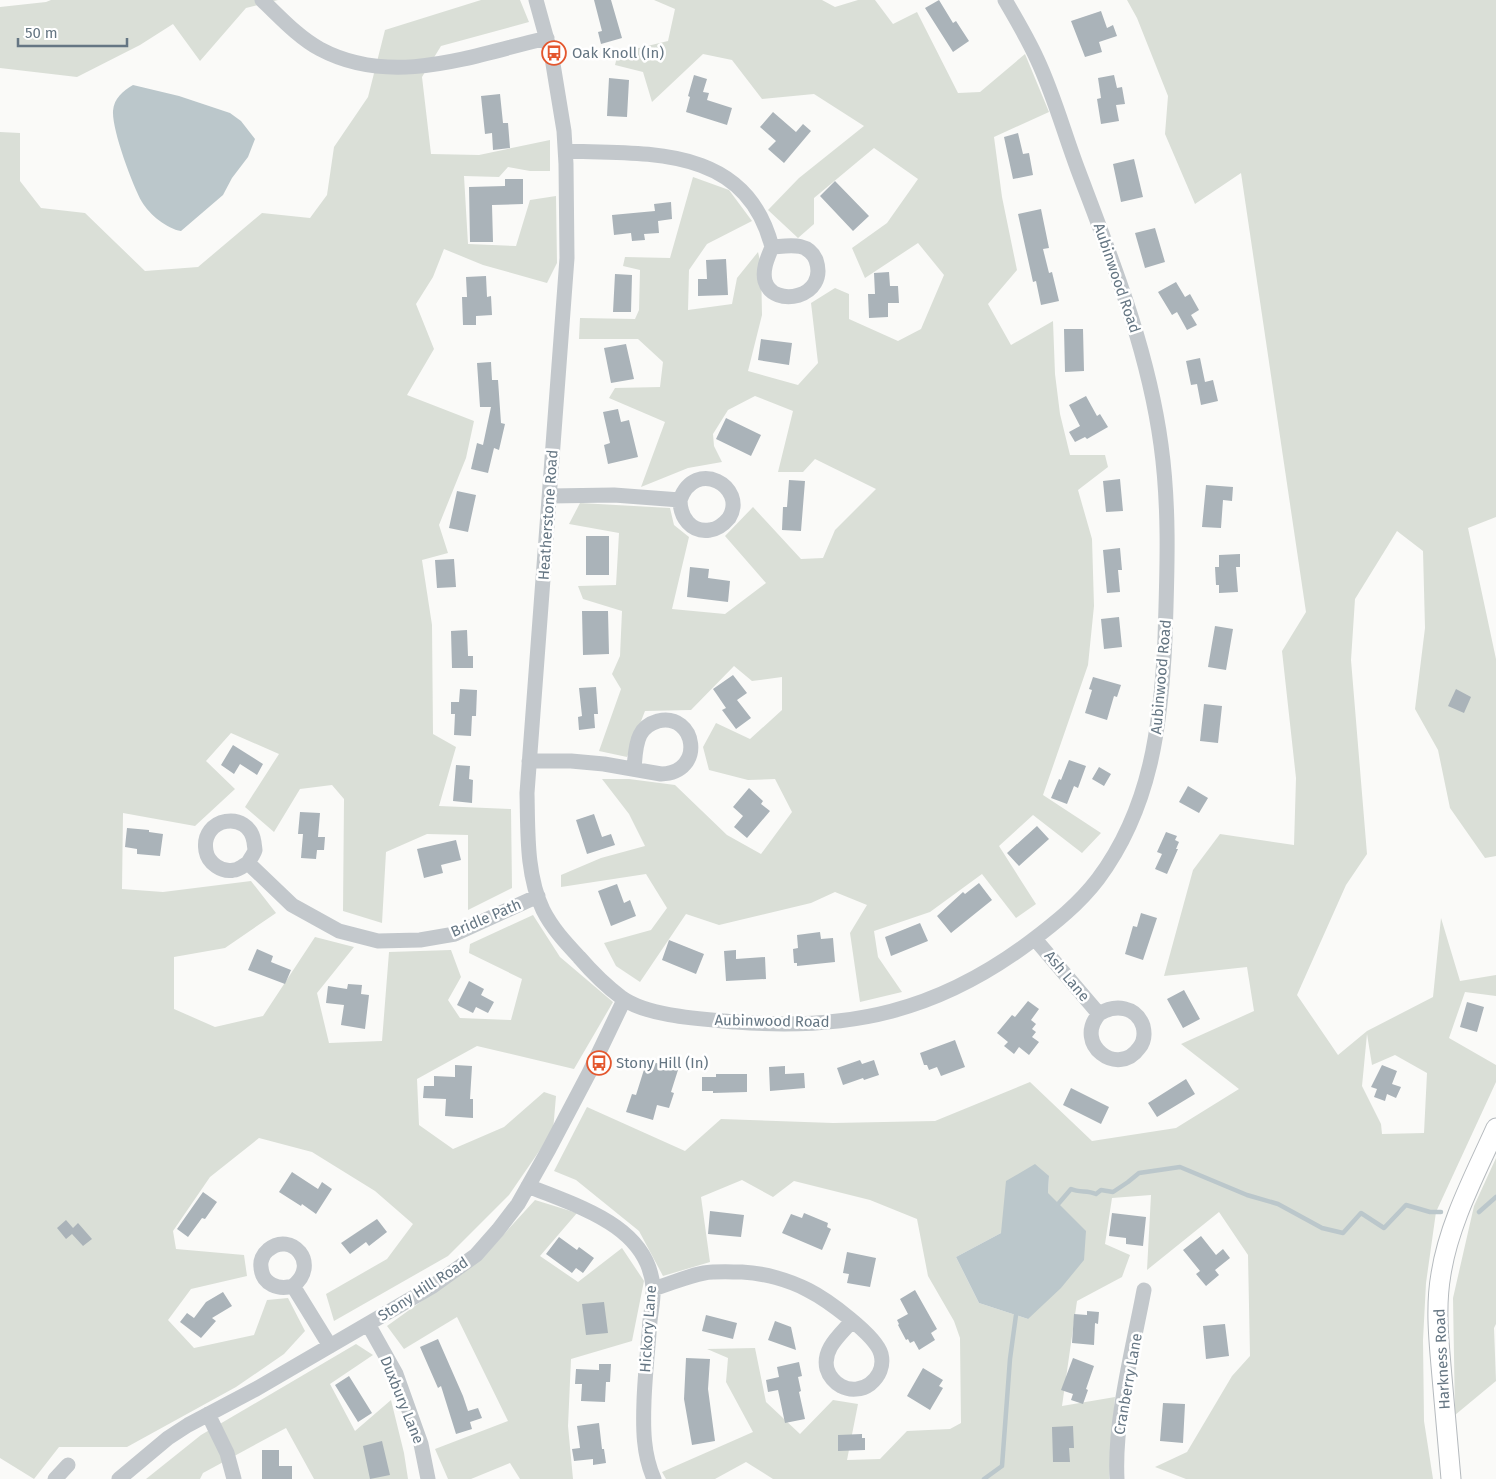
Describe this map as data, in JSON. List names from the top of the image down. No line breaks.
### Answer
{"streets":{"main road":["Harkness Road"],"street":["Aubinwood Road","Heatherstone Road","Bridle Path","Ash Lane","Stony Hill Road","Hickory Lane","Cranberry Lane","Duxbury Lane"]},"crossings":[["Aubinwood Road","Heatherstone Road"],["Aubinwood Road","Ash Lane"],["Aubinwood Road","Stony Hill Road"],["Heatherstone Road","Bridle Path"],["Heatherstone Road","Stony Hill Road"],["Stony Hill Road","Hickory Lane"],["Stony Hill Road","Duxbury Lane"]],"places":{"bus stop":["Oak Knoll (In)","Stony Hill (In)"]},"scale_bar":"50 m"}
